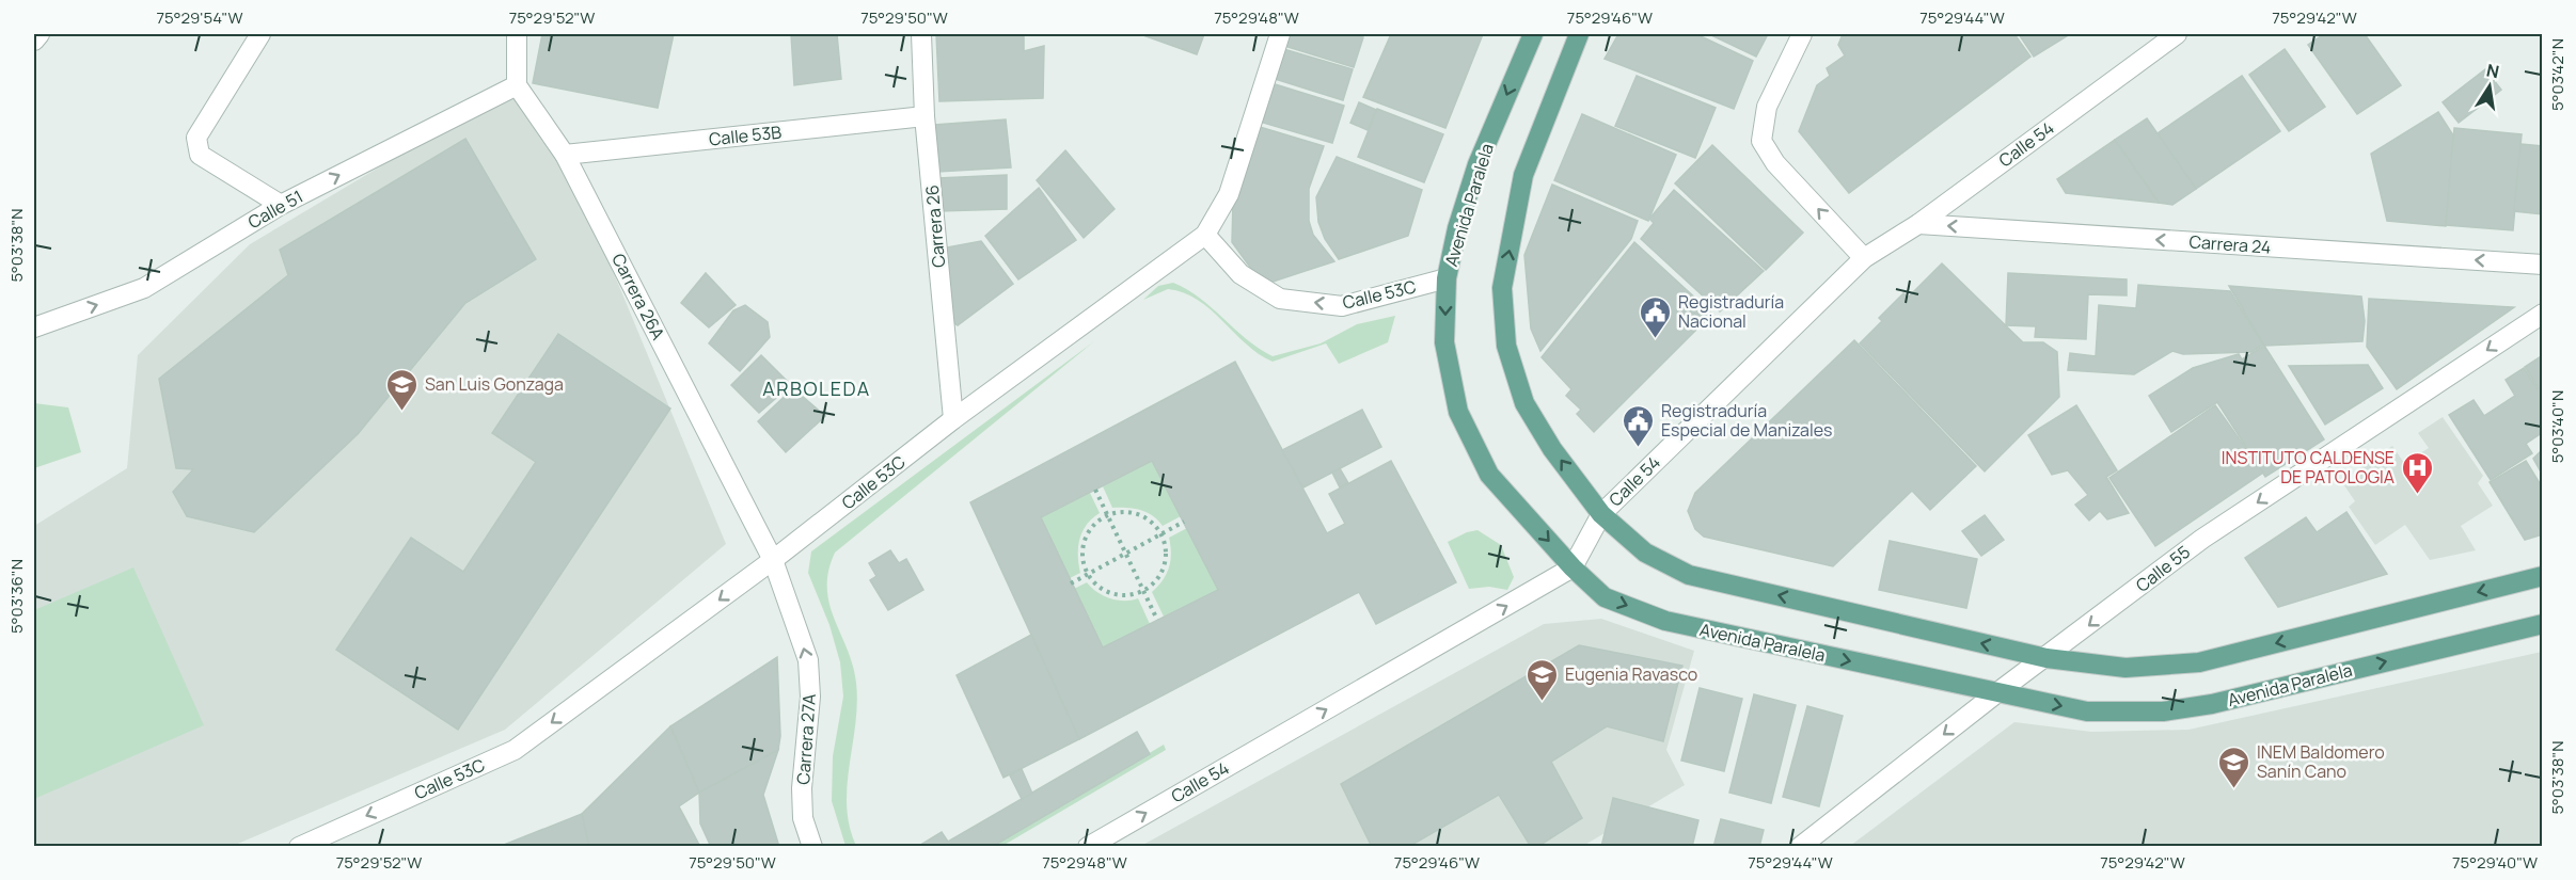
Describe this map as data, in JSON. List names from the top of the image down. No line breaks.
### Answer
{"streets":{"main road":["Avenida Paralela"],"street":["Calle 53B","Calle 54","Calle 51","Carrera 26","Carrera 24","Calle 53C","Carrera 26A","Calle 55","Carrera 27A"]},"crossings":[["Calle 53B","Carrera 26"],["Calle 53B","Carrera 26A"],["Calle 54","Avenida Paralela"],["Calle 54","Carrera 24"],["Avenida Paralela","Calle 53C"],["Avenida Paralela","Calle 55"],["Calle 51","Carrera 26A"],["Carrera 26","Calle 53C"],["Calle 53C","Carrera 26A"],["Calle 53C","Carrera 27A"],["Carrera 26A","Carrera 27A"]],"one_way":["Calle 54","Calle 51","Carrera 24","Calle 53C","Calle 55","Carrera 27A"],"districts":["ARBOLEDA"],"places":{"public building":["Registraduría Nacional","Registraduría Especial de Manizales"],"school or university":["San Luis Gonzaga","Eugenia Ravasco","INEM Baldomero Sanín Cano"],"hospital":["INSTITUTO CALDENSE DE PATOLOGIA"]},"north":"top","coordinates":["75°29'54\"W","75°29'52\"W","75°29'50\"W","75°29'48\"W","75°29'46\"W","75°29'44\"W","75°29'42\"W","5°03'42\"N","5°03'38\"N","5°03'40\"N","5°03'36\"N","75°29'40\"W"]}
